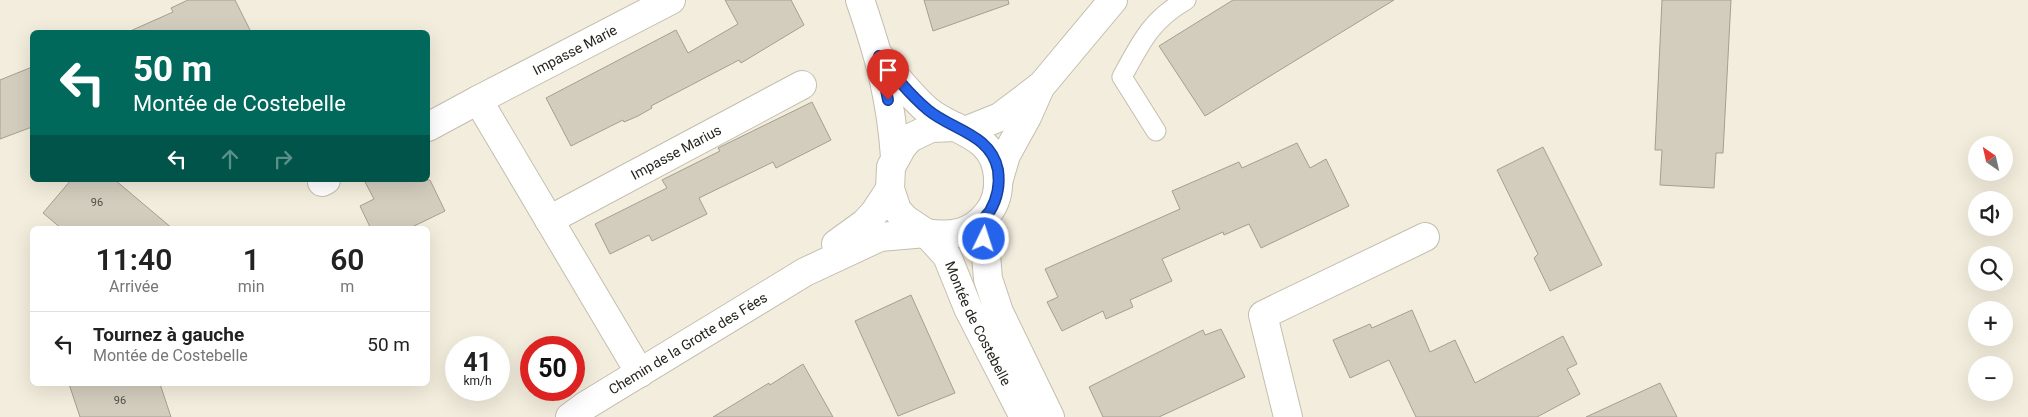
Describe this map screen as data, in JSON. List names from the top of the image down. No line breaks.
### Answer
{"streets":{"street":["Impasse Marie","Impasse Marius","Montée de Costebelle","Chemin de la Grotte des Fées"]},"crossings":[["Montée de Costebelle","Chemin de la Grotte des Fées"]],"house_numbers":["96","96"],"north":"top left","page":{"turn":["50 m","Montée de Costebelle"],"map_buttons":["+","−"],"eta":["11:40","Arrivée","1","min","60","m"],"list":[{"name":"Tournez à gauche","note":"Montée de Costebelle","value":"50 m"}],"speed":"41 km/h","limit":"50"}}
